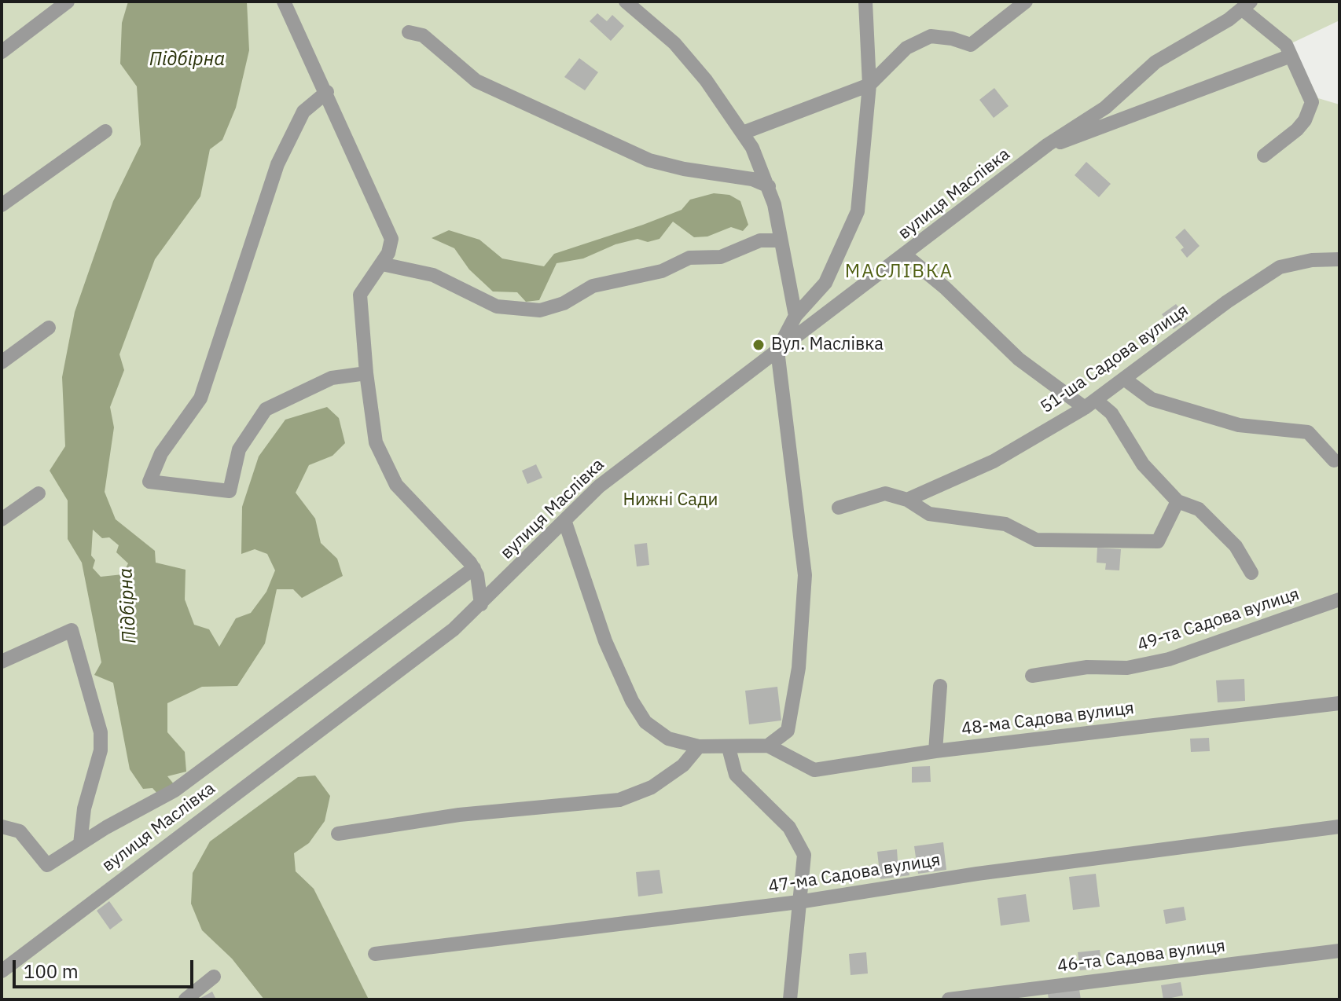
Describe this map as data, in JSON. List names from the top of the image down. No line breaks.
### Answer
{"streets":{"street":["вулиця Маслівка","51-ша Садова вулиця","49-та Садова вулиця","48-ма Садова вулиця","47-ма Садова вулиця","46-та Садова вулиця"]},"districts":["МАСЛІВКА"],"water":["Підбірна"],"parks":["Нижні Сади"],"places":["Вул. Маслівка"],"scale_bar":"100 m"}
